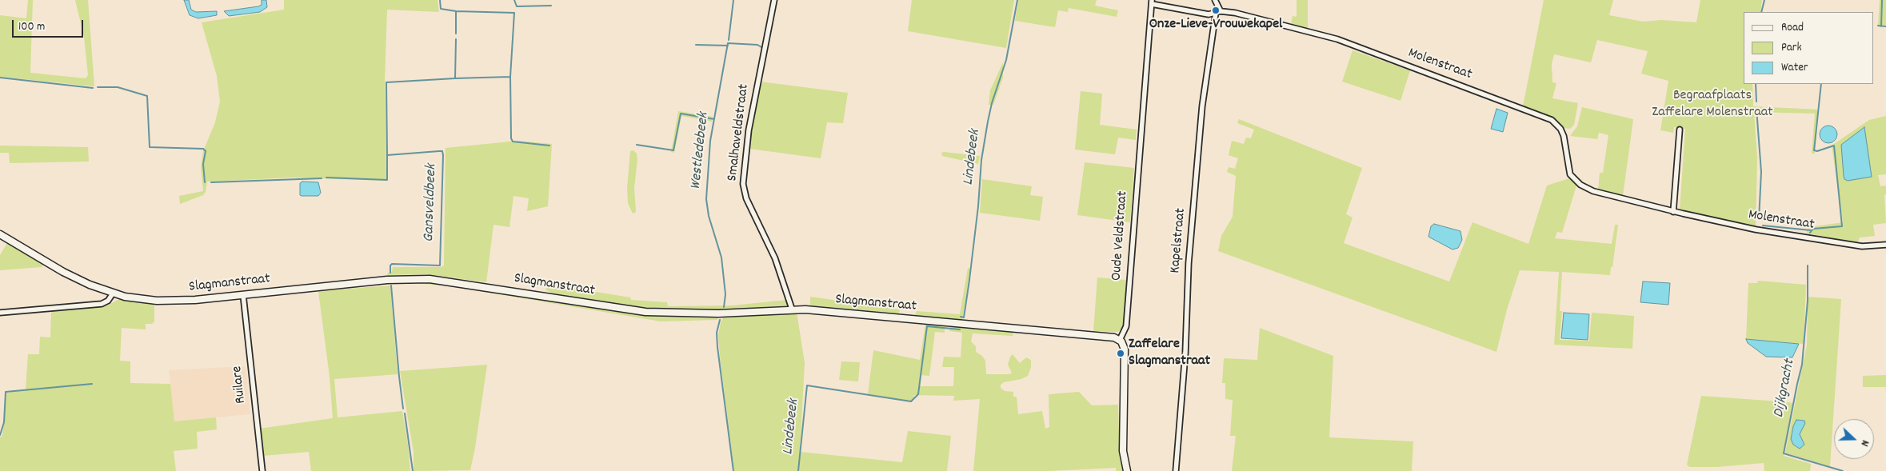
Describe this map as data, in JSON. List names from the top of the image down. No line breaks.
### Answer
{"streets":{"main road":["Slagmanstraat"],"street":["Molenstraat","Smalhaveldstraat","Oude Veldstraat","Kapelstraat","Ruilare"]},"crossings":[["Molenstraat","Oude Veldstraat"],["Molenstraat","Kapelstraat"],["Smalhaveldstraat","Slagmanstraat"],["Oude Veldstraat","Slagmanstraat"],["Slagmanstraat","Ruilare"]],"water":["Westledebeek","Lindebeek","Gansveldbeek","Dijkgracht"],"parks":["Begraafplaats Zaffelare Molenstraat"],"places":["Onze-Lieve-Vrouwekapel","Zaffelare Slagmanstraat"],"legend":["Road","Park","Water"],"scale_bar":"100 m","north":"right"}
